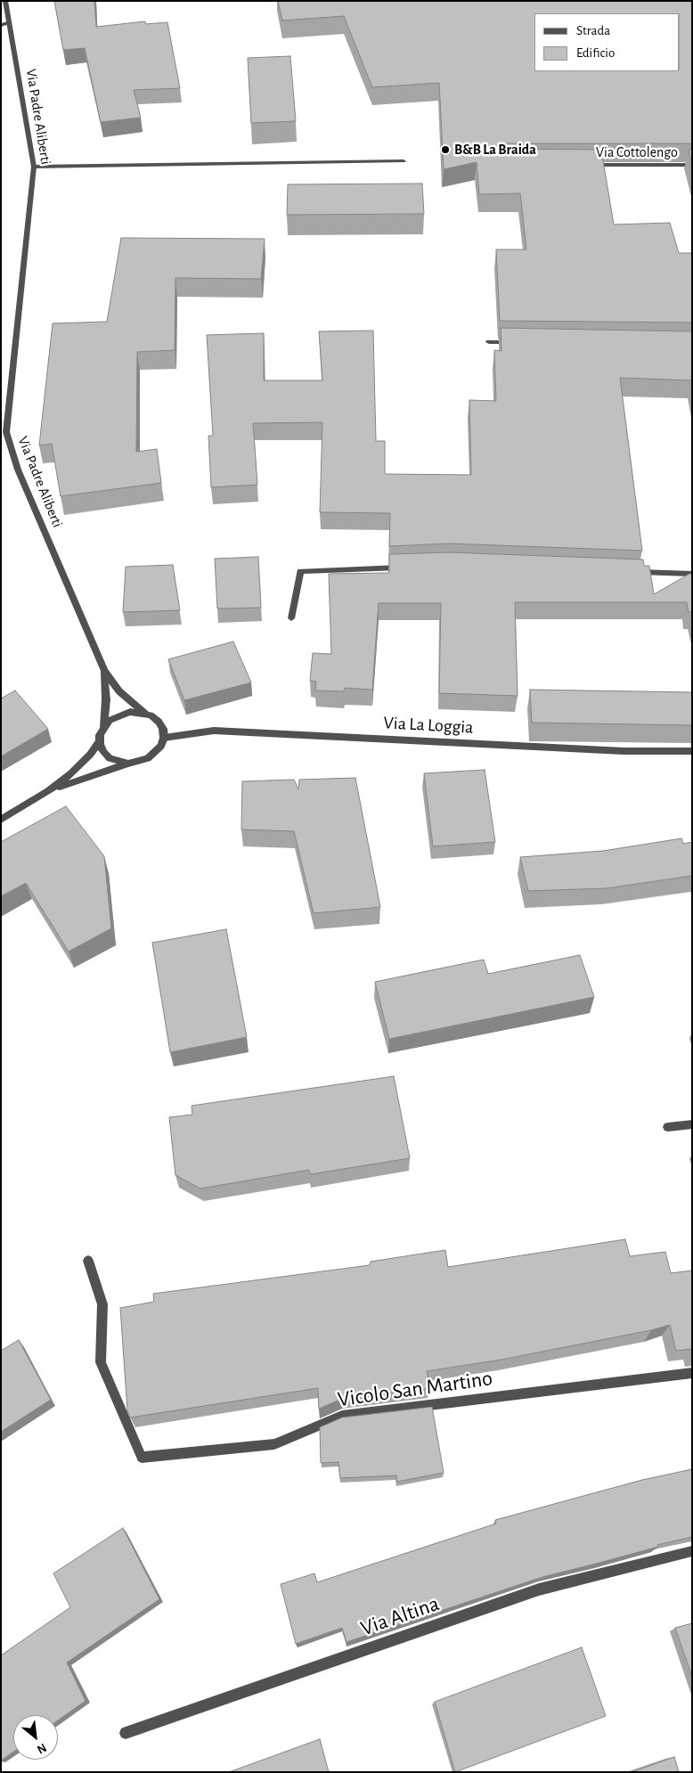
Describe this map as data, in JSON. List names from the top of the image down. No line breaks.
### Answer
{"streets":{"street":["Via Padre Aliberti","Via Cottolengo","Via La Loggia","Vicolo San Martino","Via Altina"]},"crossings":[["Via Padre Aliberti","Via La Loggia"]],"places":["B&B La Braida"],"legend":["Strada","Edificio"],"north":"bottom right"}
